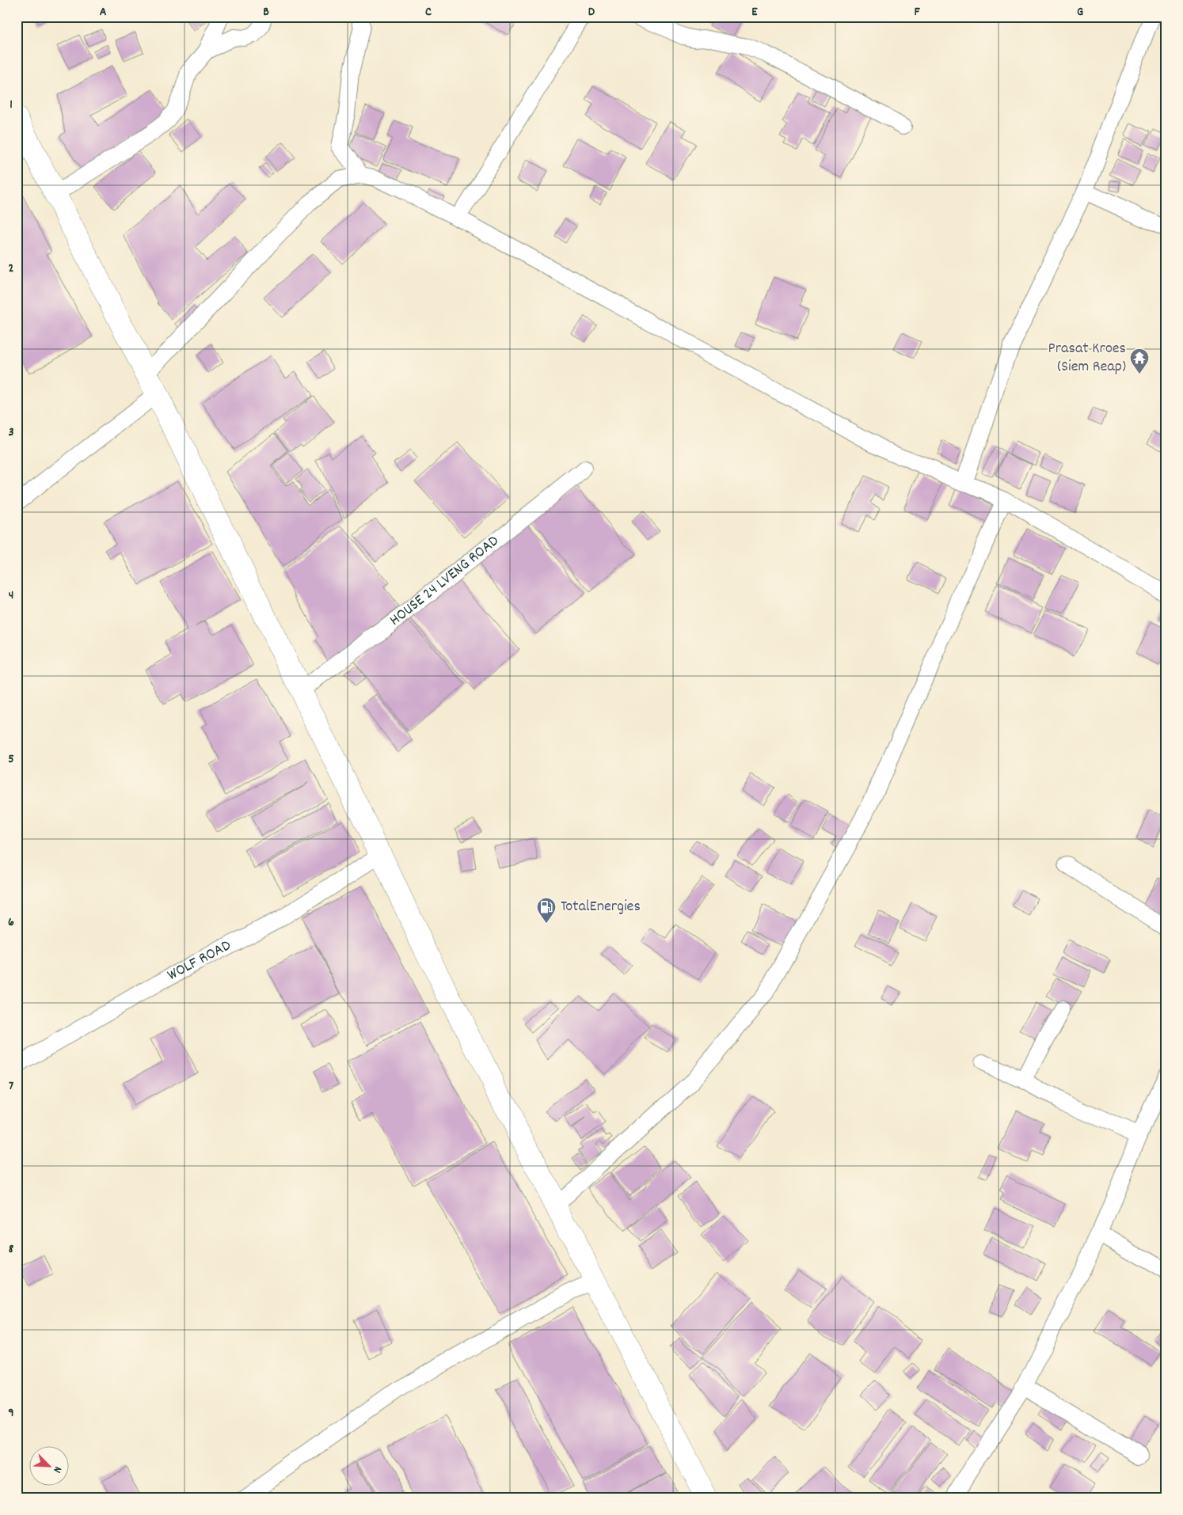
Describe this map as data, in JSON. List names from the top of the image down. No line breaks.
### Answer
{"streets":{"street":["HOUSE 24 LVENG ROAD","WOLF ROAD"]},"places":{"temple":["Prasat Kroes (Siem Reap)"],"fuel station":["TotalEnergies"]},"north":"bottom right","grid":{"columns":["A","B","C","D","E","F","G"],"rows":["1","2","3","4","5","6","7","8","9"]}}
